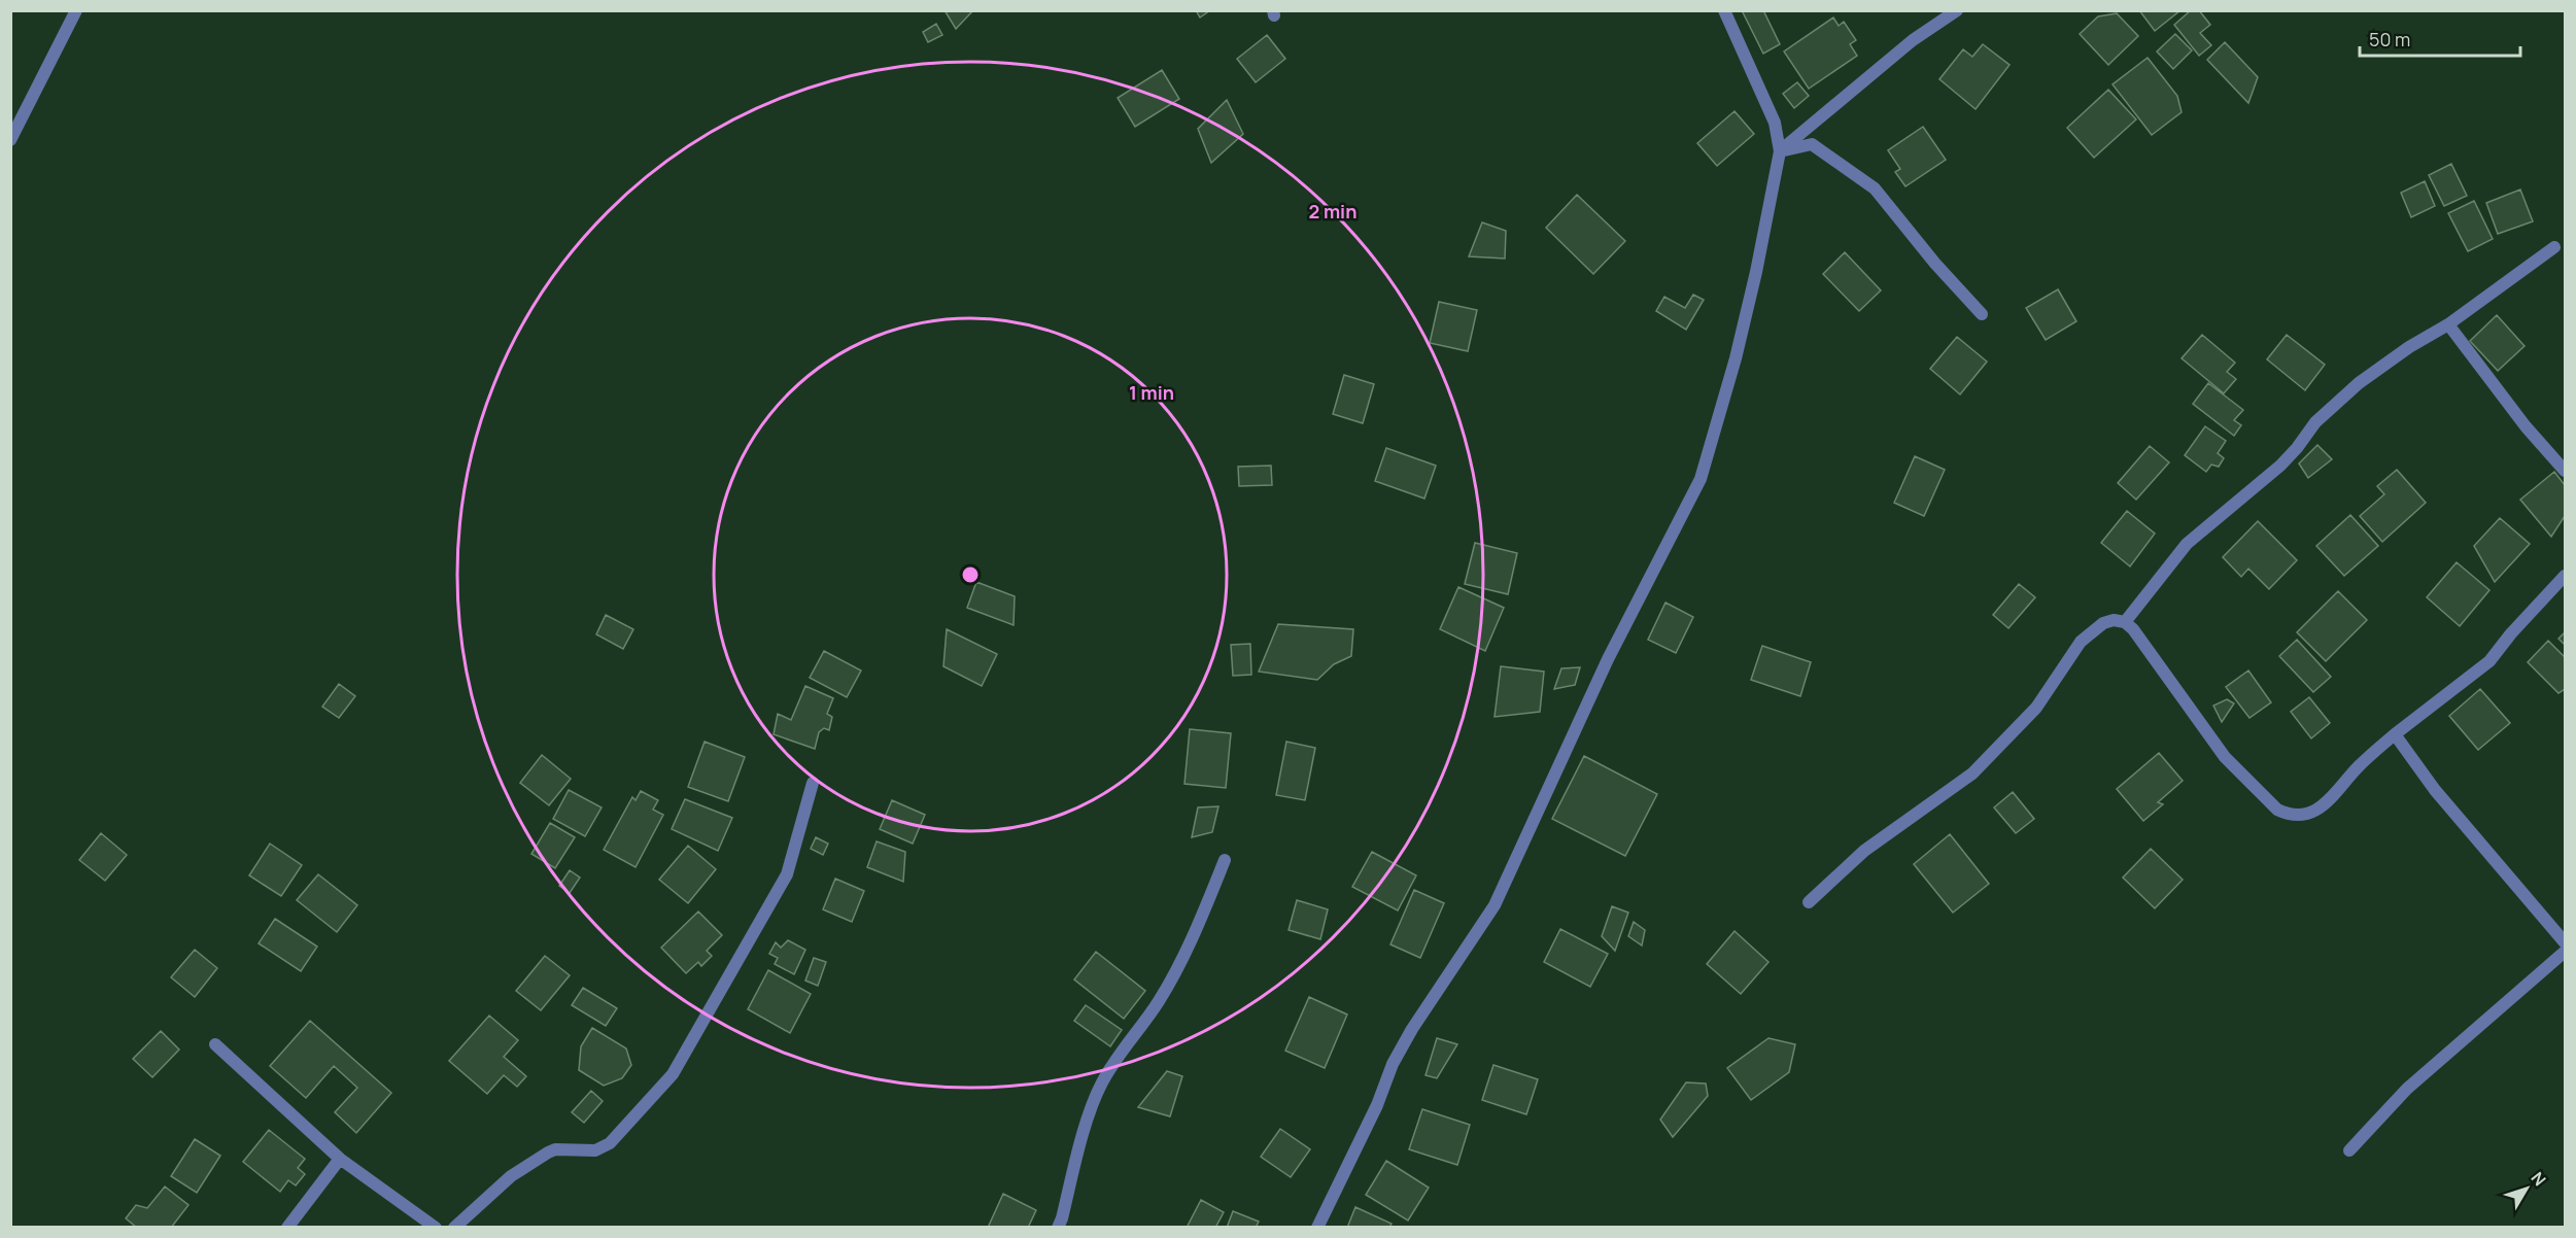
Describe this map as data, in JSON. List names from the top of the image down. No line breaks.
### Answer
{"scale_bar":"50 m","north":"top right","rings":["2 min","1 min"]}
